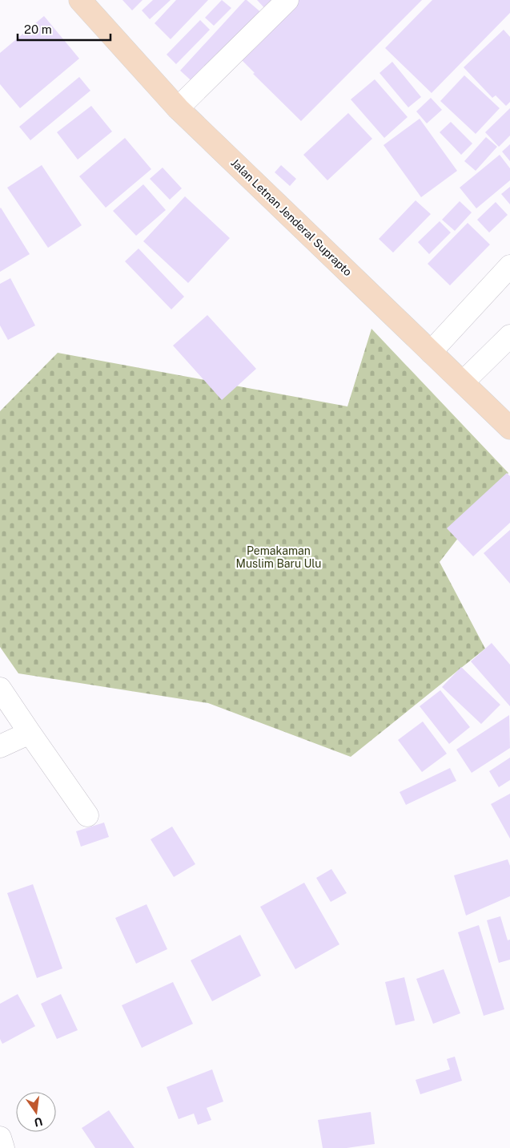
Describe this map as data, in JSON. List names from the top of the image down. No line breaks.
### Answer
{"streets":{"main road":["Jalan Letnan Jenderal Suprapto"]},"parks":["Pemakaman Muslim Baru Ulu"],"scale_bar":"20 m","north":"bottom"}
